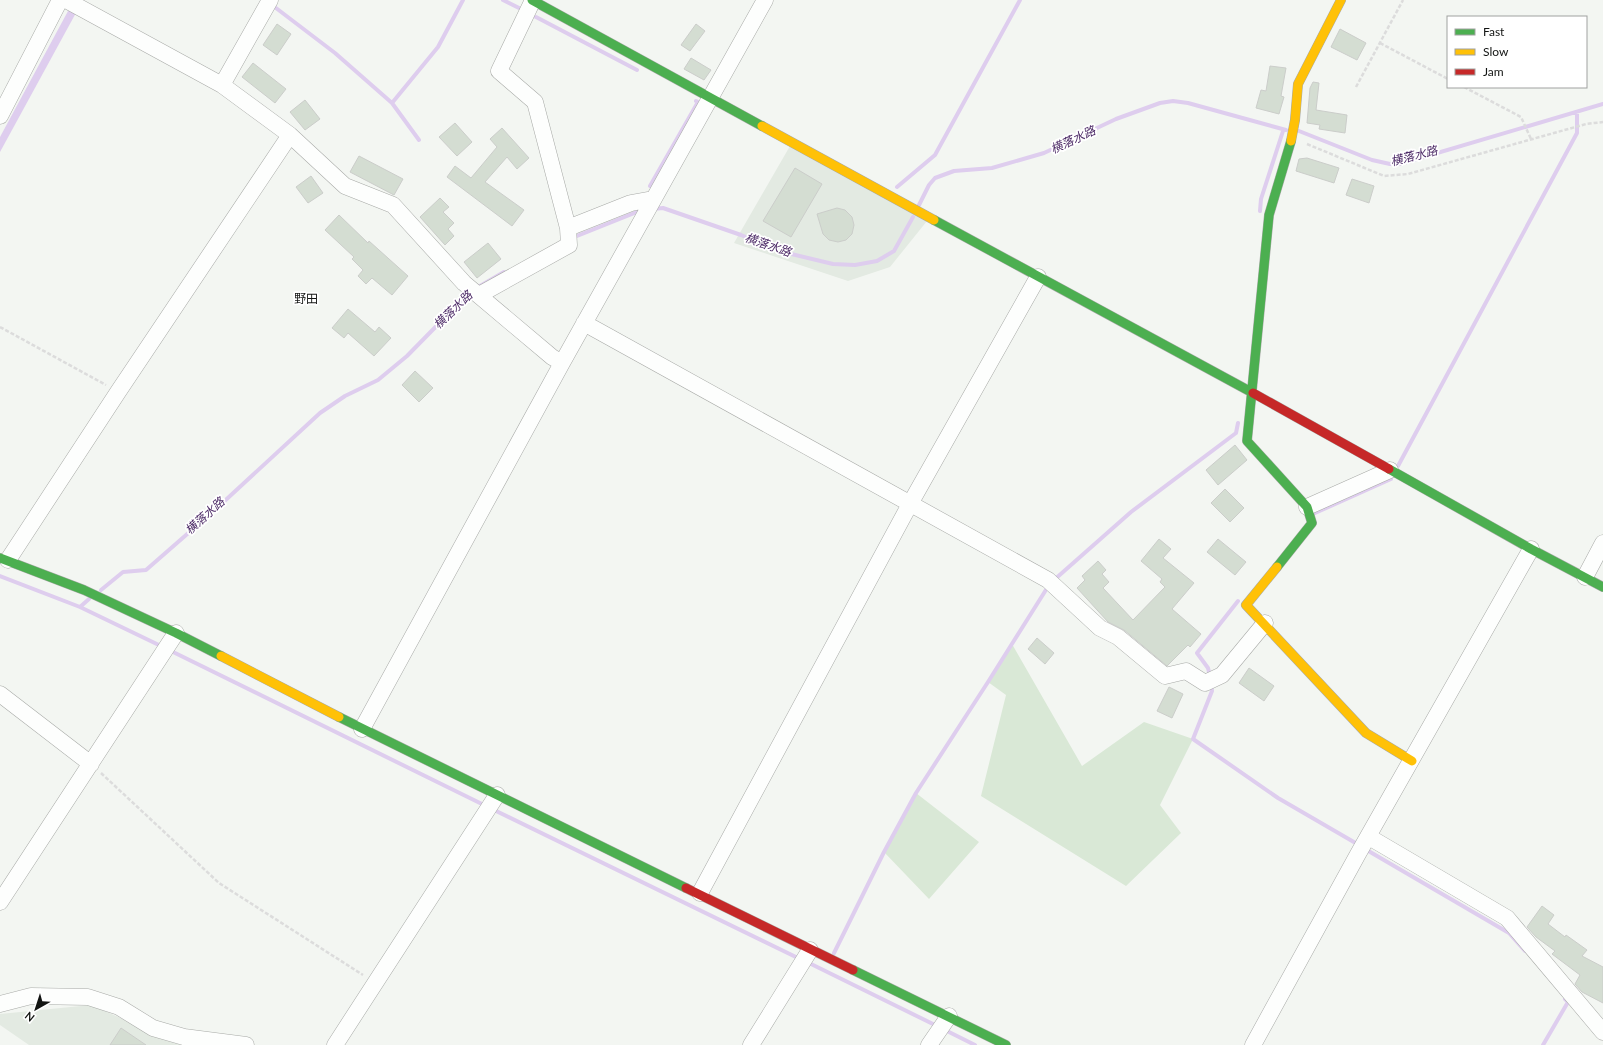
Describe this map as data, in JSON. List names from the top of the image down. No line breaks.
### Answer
{"districts":["野田"],"water":["横落水路"],"legend":["Fast","Slow","Jam"],"north":"bottom left"}
